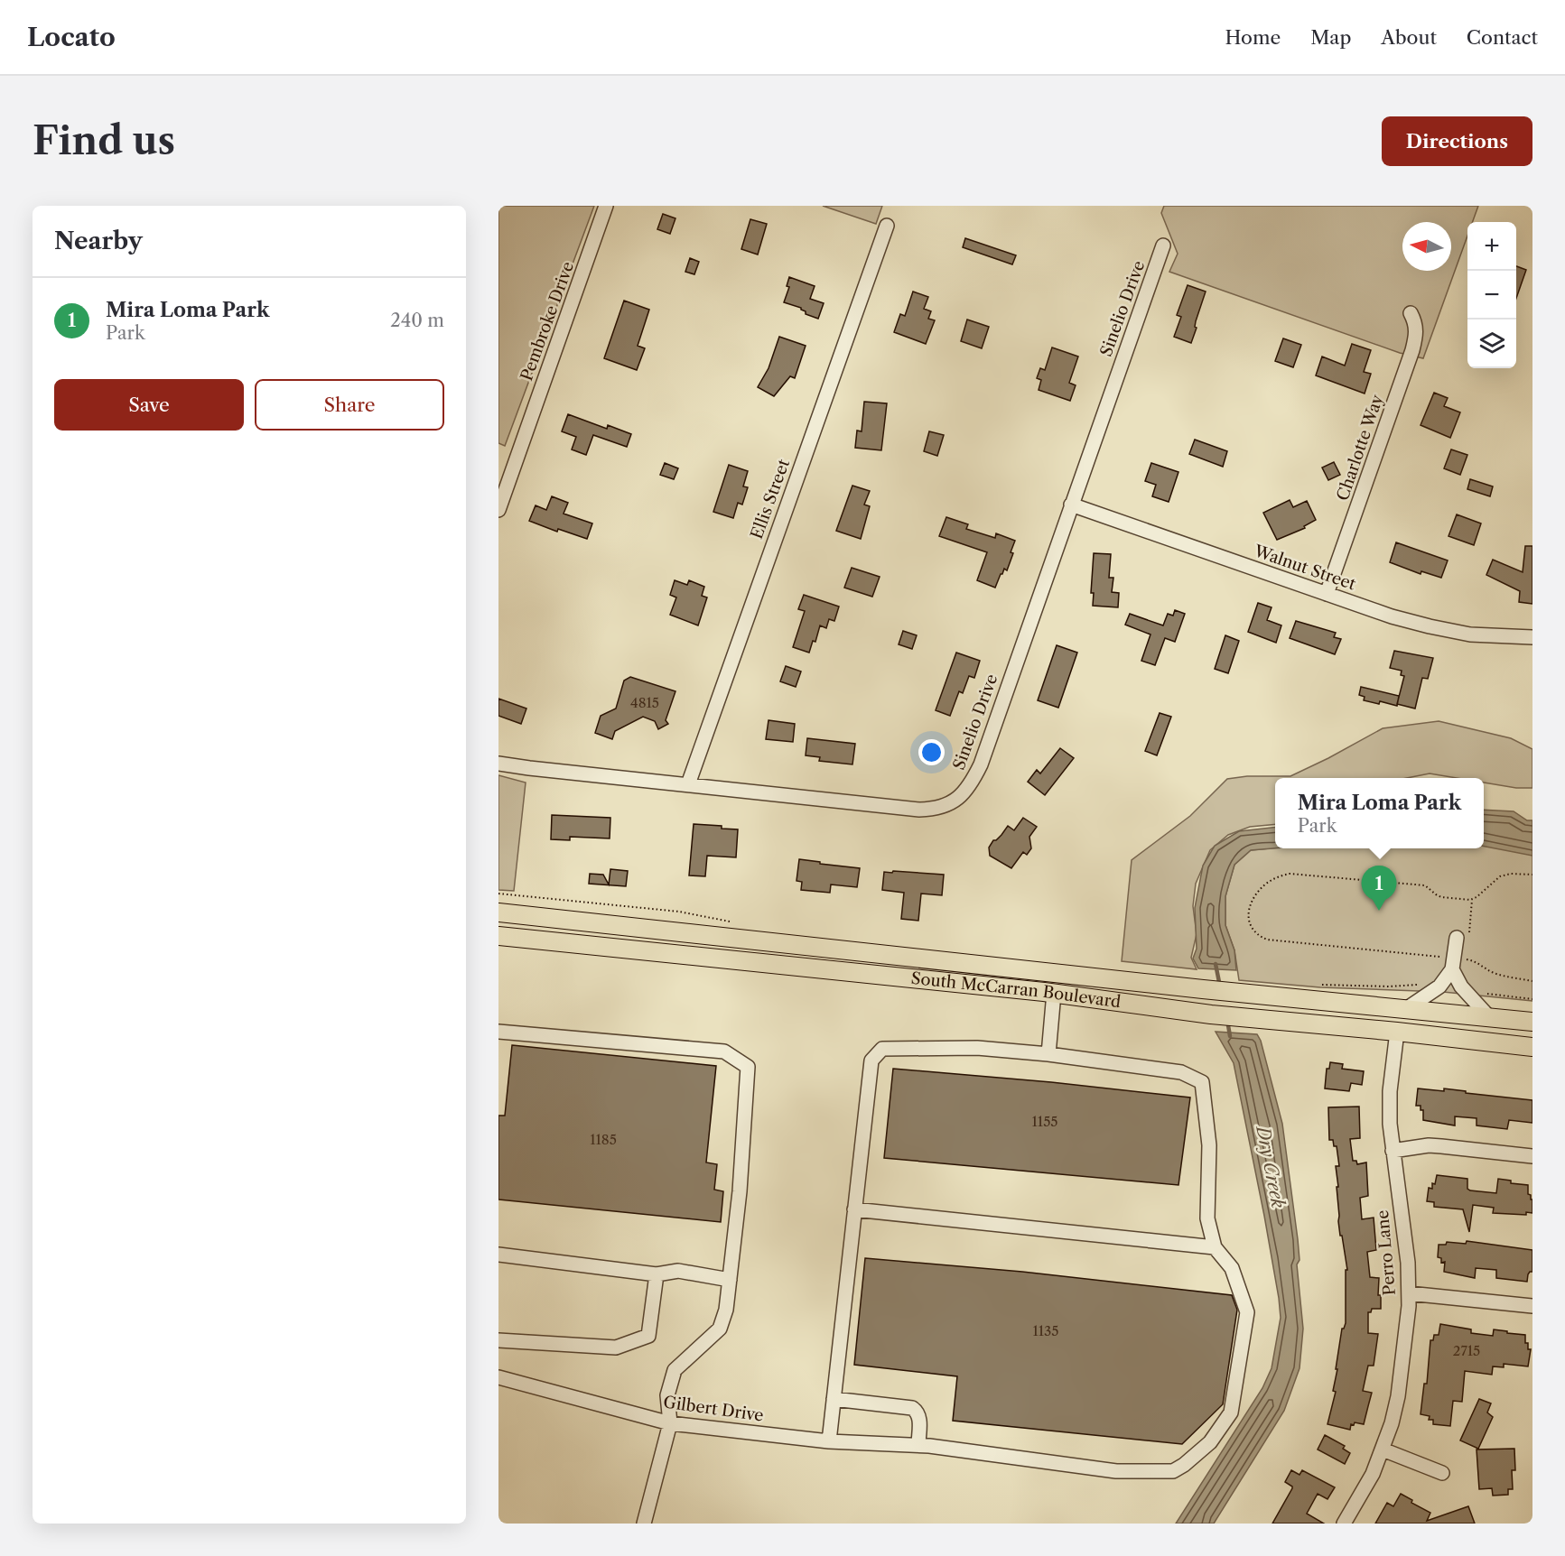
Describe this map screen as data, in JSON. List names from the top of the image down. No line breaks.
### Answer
{"streets":{"main road":["South McCarran Boulevard"],"street":["Sinelio Drive","Pembroke Drive","Charlotte Way","Ellis Street","Walnut Street","Perro Lane","Gilbert Drive"]},"crossings":[["Sinelio Drive","Ellis Street"],["Sinelio Drive","Walnut Street"],["Charlotte Way","Walnut Street"],["South McCarran Boulevard","Perro Lane"]],"water":["Dry Creek"],"house_numbers":["4815","1155","1185","1135","2715"],"north":"left","page":{"header":"Locato","nav":["Home","Map","About","Contact"],"buttons":["Directions",["Save","Share"]],"title":"Find us","heading":"Nearby","map_buttons":["+","−"],"list":[{"mark":"1","name":"Mira Loma Park","note":"Park","value":"240 m"}],"popup":["Mira Loma Park","Park"],"pins":"1"}}
